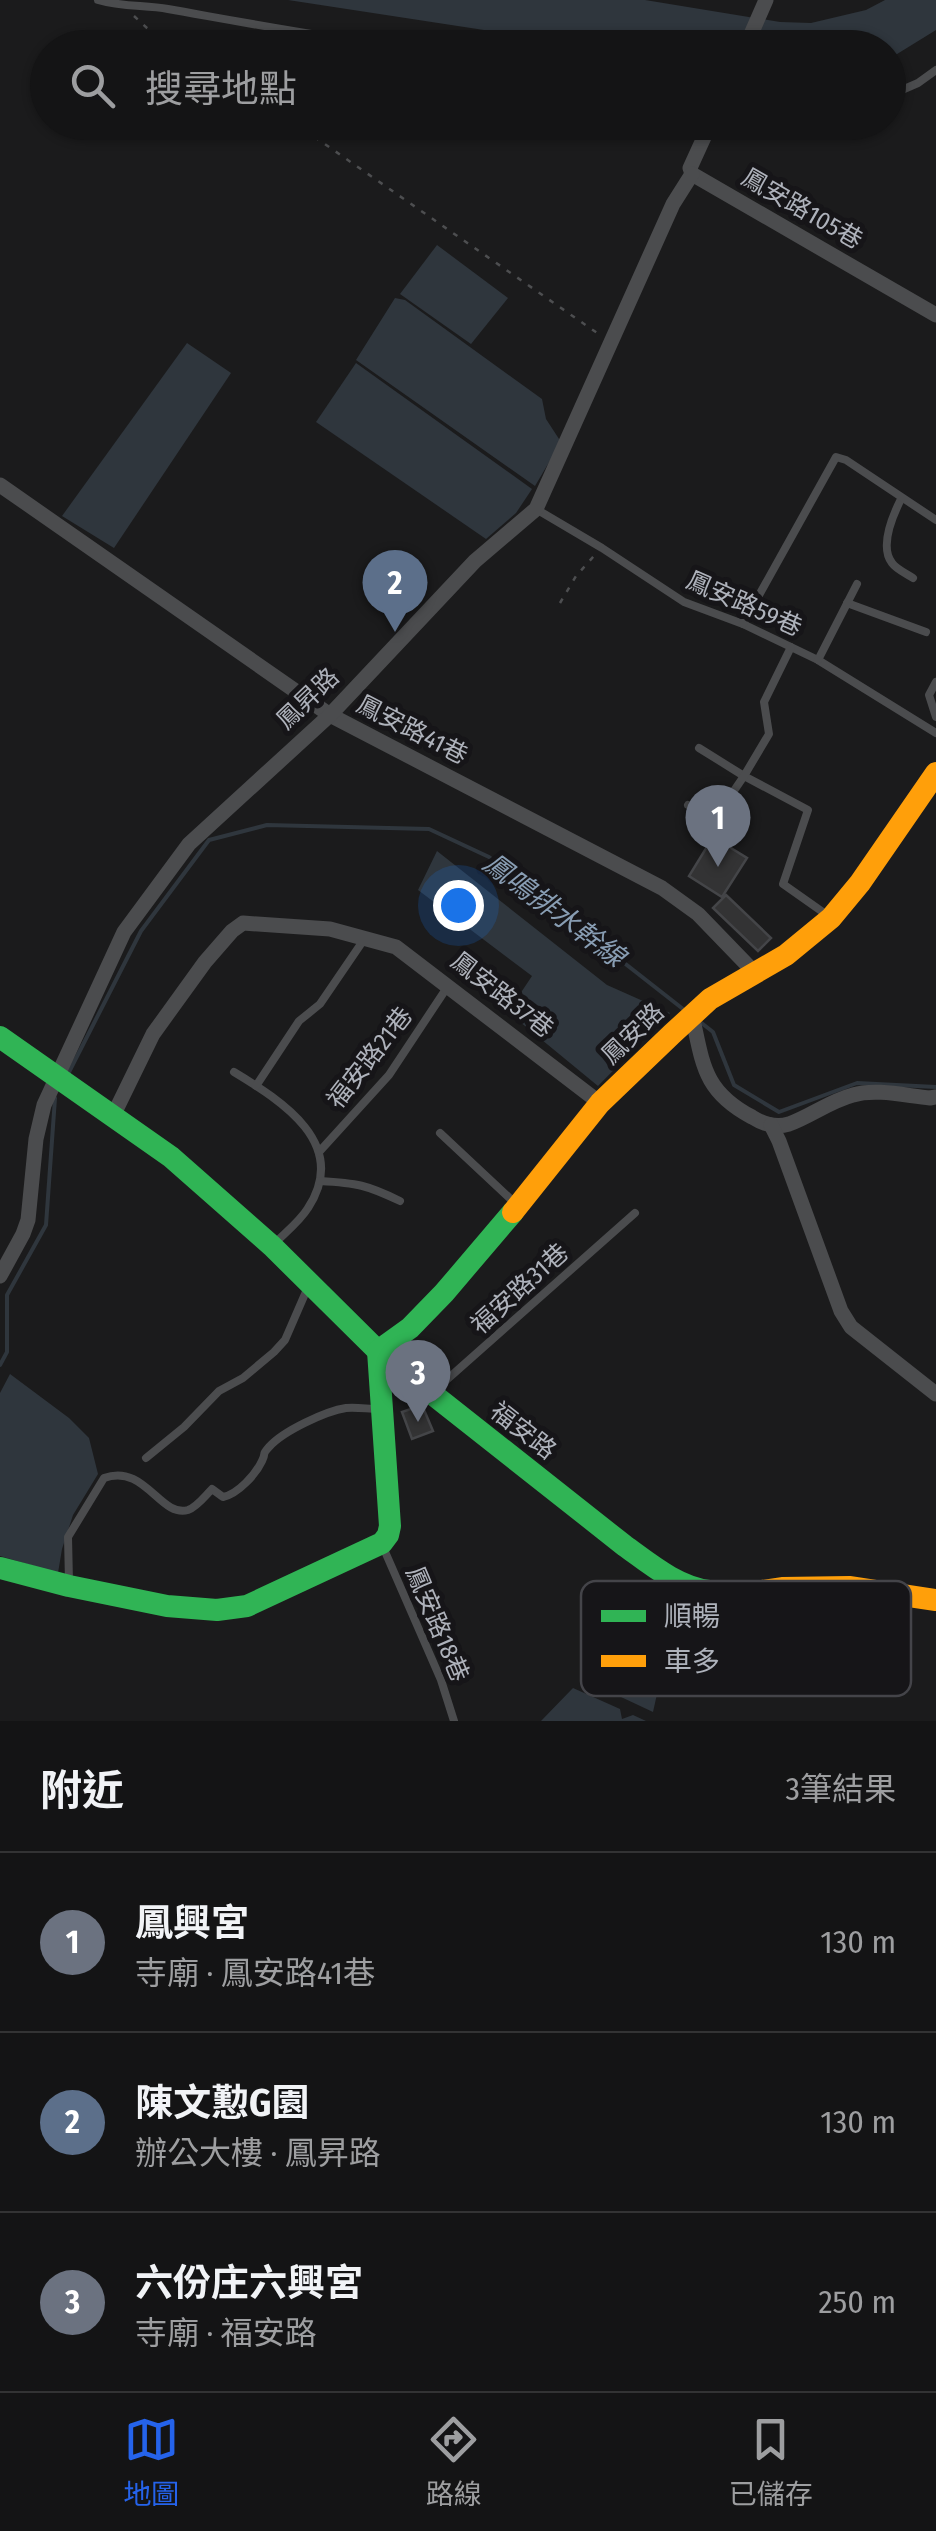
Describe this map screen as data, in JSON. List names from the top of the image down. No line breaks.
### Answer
{"streets":{"street":["鳳安路105巷","鳳昇路","鳳安路41巷","鳳安路37巷","鳳安路","福安路"],"lane":["鳳安路59巷","福安路21巷","福安路31巷","鳳安路18巷"]},"crossings":[["鳳安路105巷","鳳昇路"],["鳳安路59巷","鳳昇路"],["鳳昇路","鳳安路41巷"],["鳳昇路","福安路"],["鳳安路41巷","鳳安路"],["鳳安路37巷","鳳安路"],["鳳安路37巷","福安路21巷"],["鳳安路37巷","福安路"],["鳳安路","福安路"],["福安路31巷","福安路"]],"water":["鳳鳴排水幹線"],"legend":["順暢","車多"],"page":{"search":"搜尋地點","pins":["2","1","3"],"heading":["附近","3筆結果"],"list":[{"mark":"1","name":"鳳興宮","note":"寺廟 · 鳳安路41巷","value":"130 m"},{"mark":"2","name":"陳文懃G園","note":"辦公大樓 · 鳳昇路","value":"130 m"},{"mark":"3","name":"六份庄六興宮","note":"寺廟 · 福安路","value":"250 m"}],"nav":["地圖","路線","已儲存"]}}
